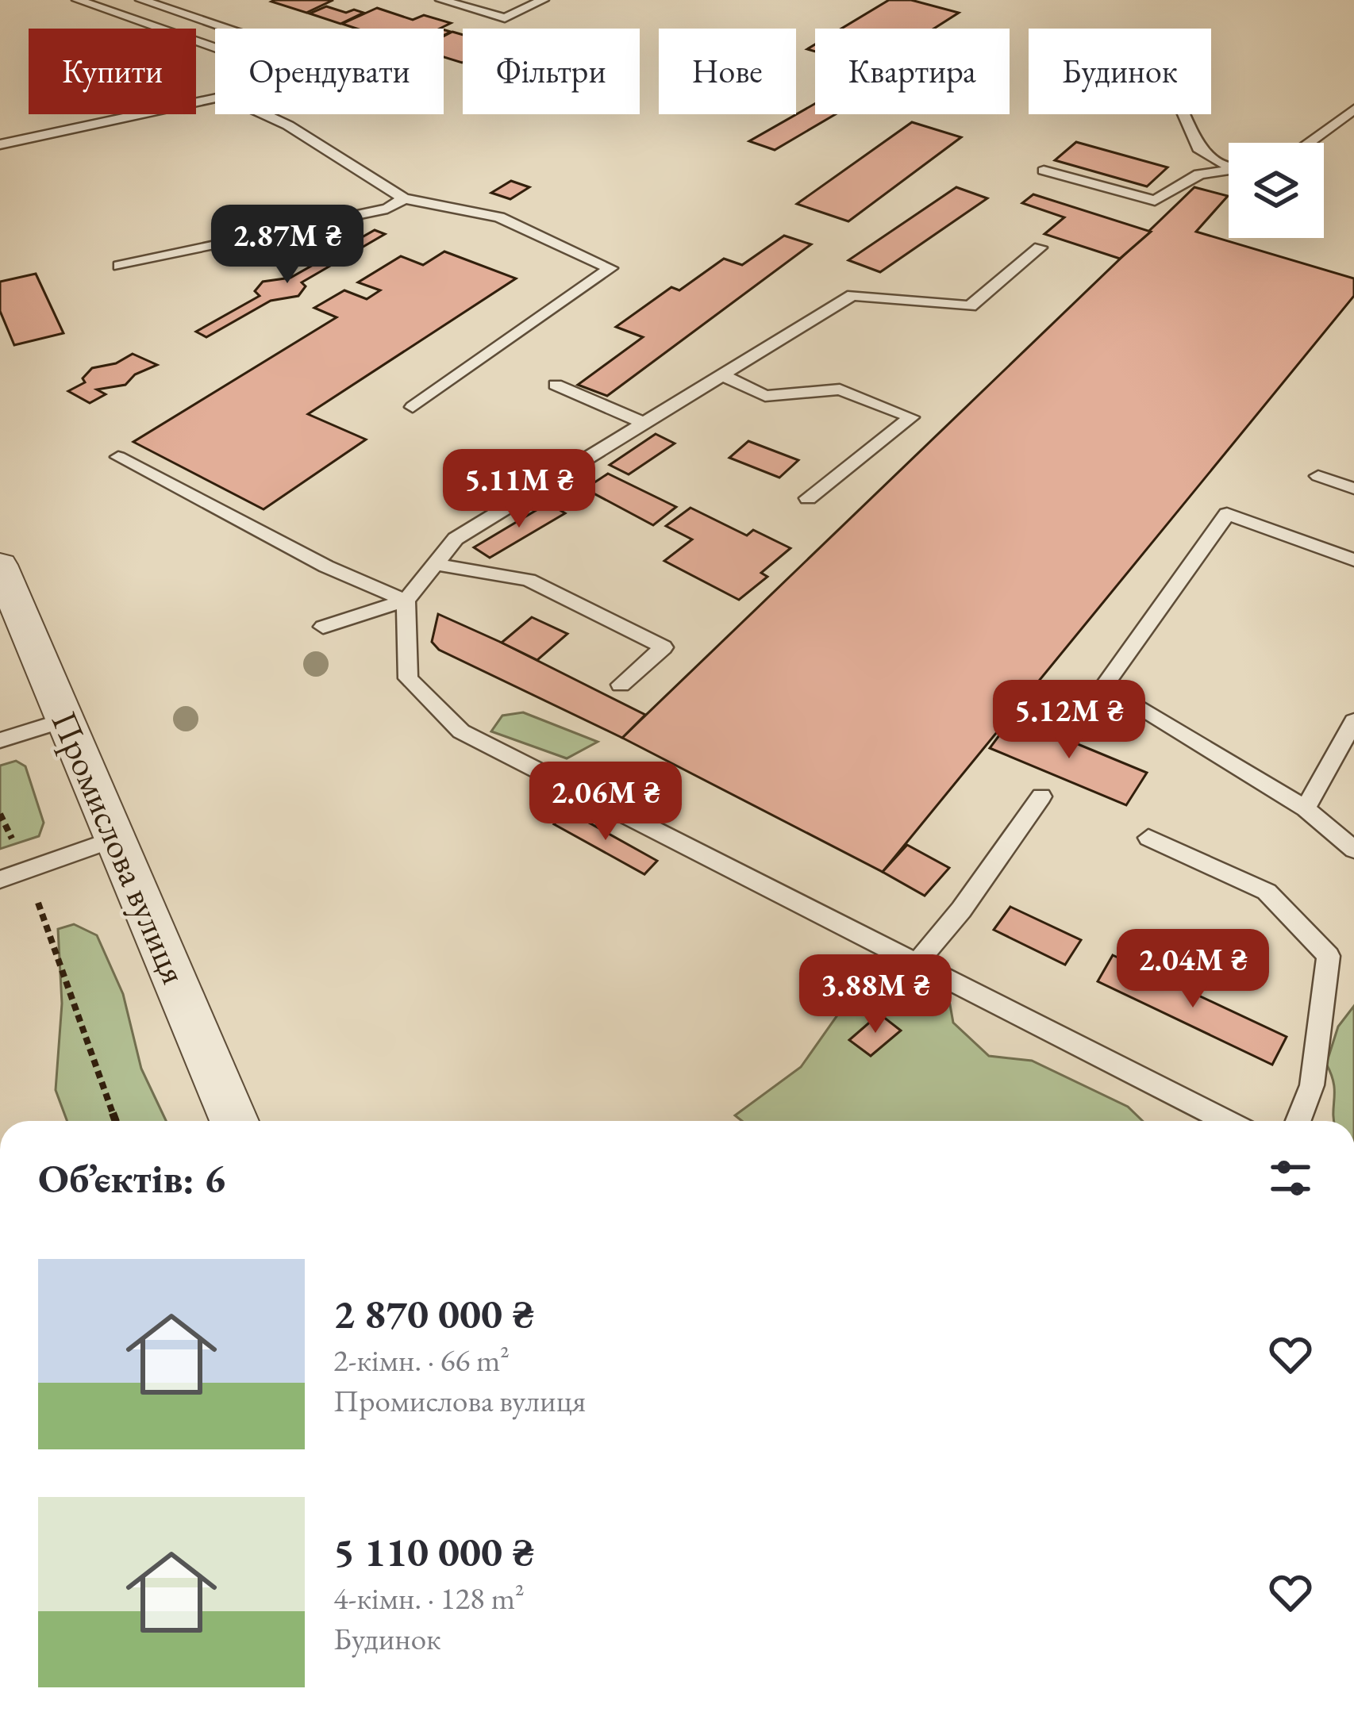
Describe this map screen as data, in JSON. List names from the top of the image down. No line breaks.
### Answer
{"streets":{"street":["Промислова вулиця"]},"page":{"chip":["Купити","Орендувати","Фільтри","Нове","Квартира","Будинок"],"price":["2.87M ₴","5.11M ₴","5.12M ₴","2.06M ₴","2.04M ₴","3.88M ₴"],"heading":"Об’єктів: 6","list":[{"name":"2 870 000 ₴","note":"2-кімн. · 66 m² · Промислова вулиця"},{"name":"5 110 000 ₴","note":"4-кімн. · 128 m² · Будинок"}]}}
